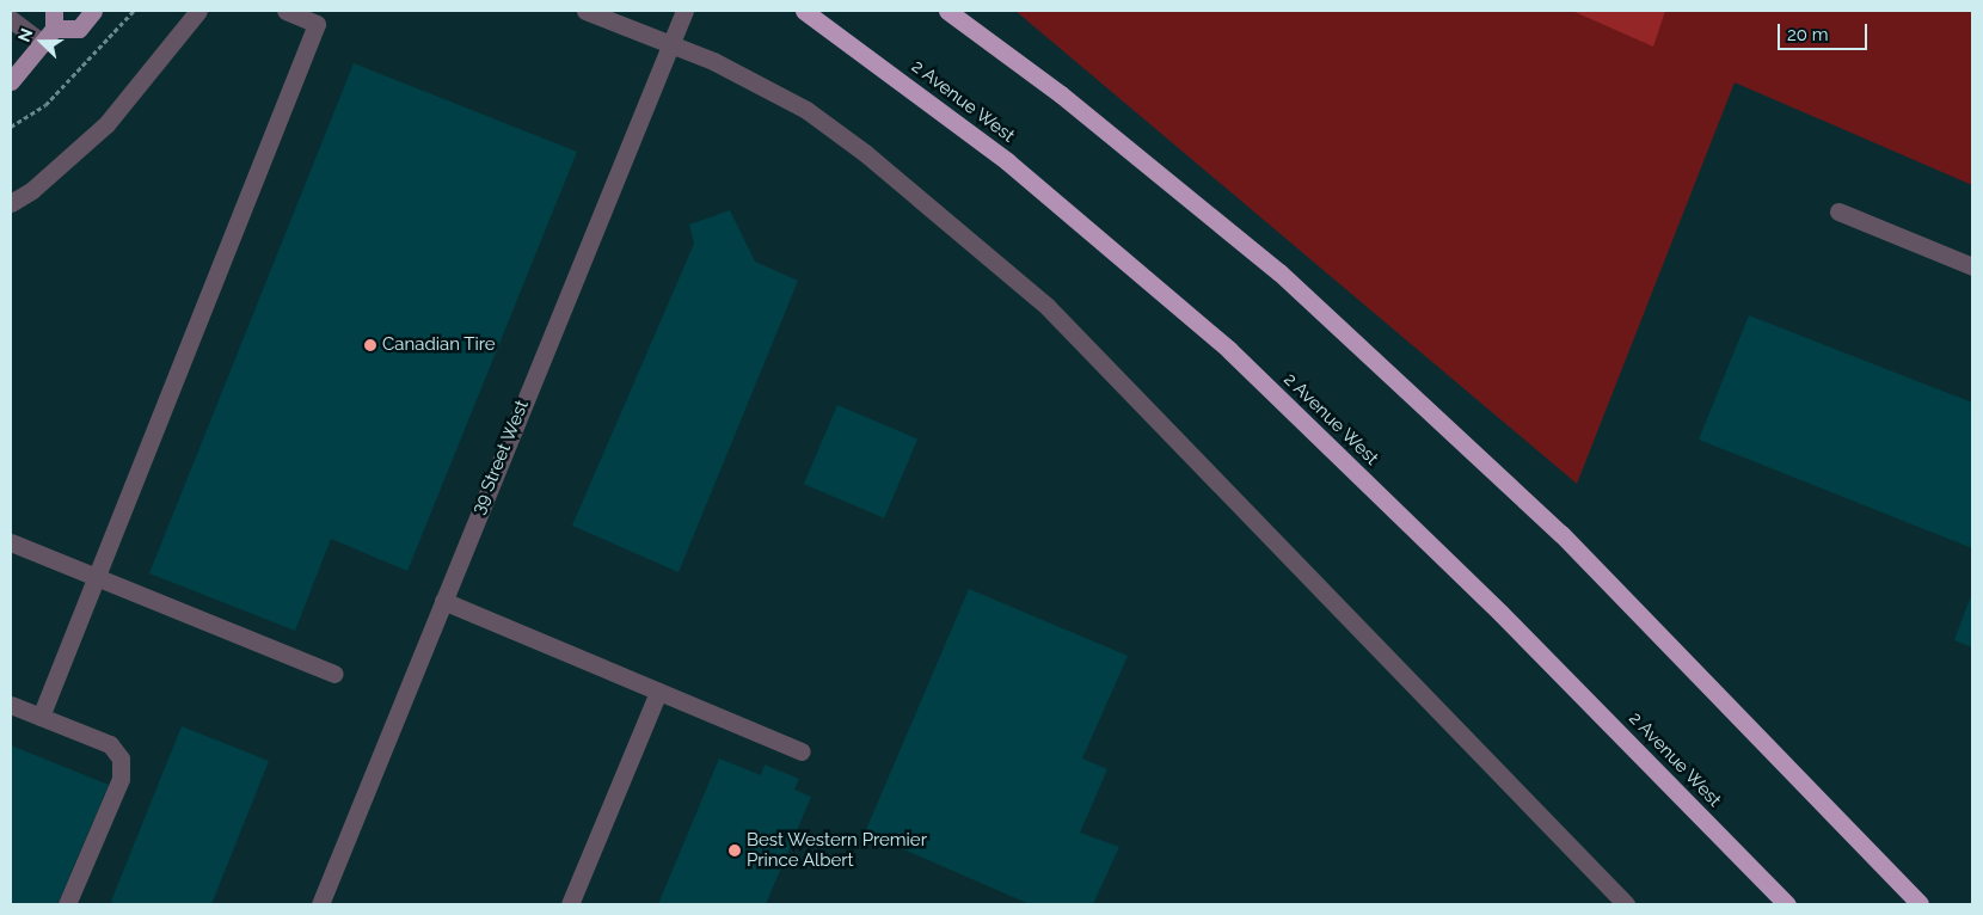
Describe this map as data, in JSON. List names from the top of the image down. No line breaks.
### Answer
{"streets":{"highway":["2 Avenue West"],"street":["39 Street West"]},"places":["Canadian Tire","Best Western Premier Prince Albert"],"scale_bar":"20 m","north":"left"}
